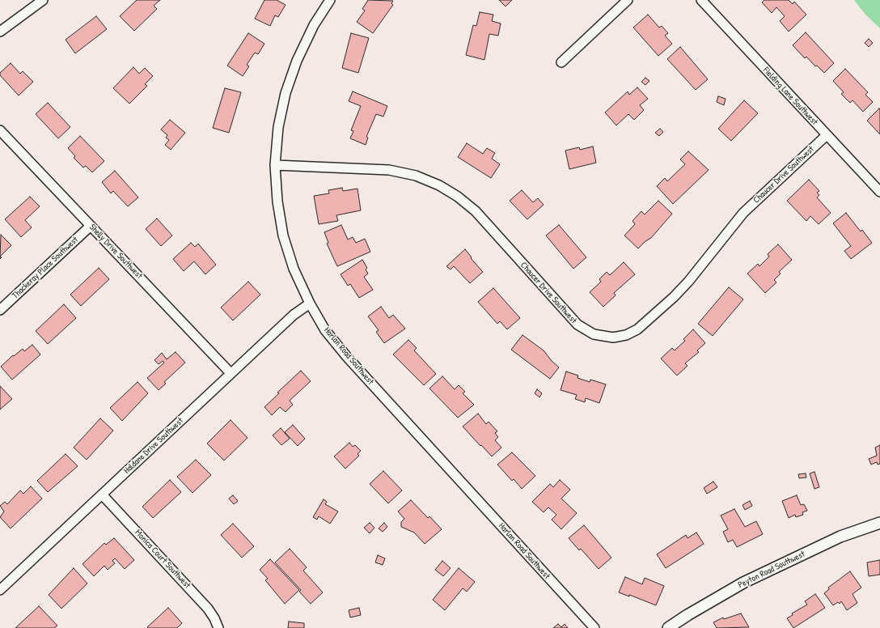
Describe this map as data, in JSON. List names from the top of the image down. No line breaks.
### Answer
{"streets":{"street":["Fielding Lane Southwest","Chaucer Drive Southwest","Shelly Drive Southwest","Thackeray Place Southwest","Harlan Road Southwest","Haldane Drive Southwest","Monica Court Southwest","Peyton Road Southwest"]},"crossings":[["Fielding Lane Southwest","Chaucer Drive Southwest"],["Chaucer Drive Southwest","Harlan Road Southwest"],["Shelly Drive Southwest","Thackeray Place Southwest"],["Shelly Drive Southwest","Haldane Drive Southwest"],["Harlan Road Southwest","Haldane Drive Southwest"],["Haldane Drive Southwest","Monica Court Southwest"]]}
